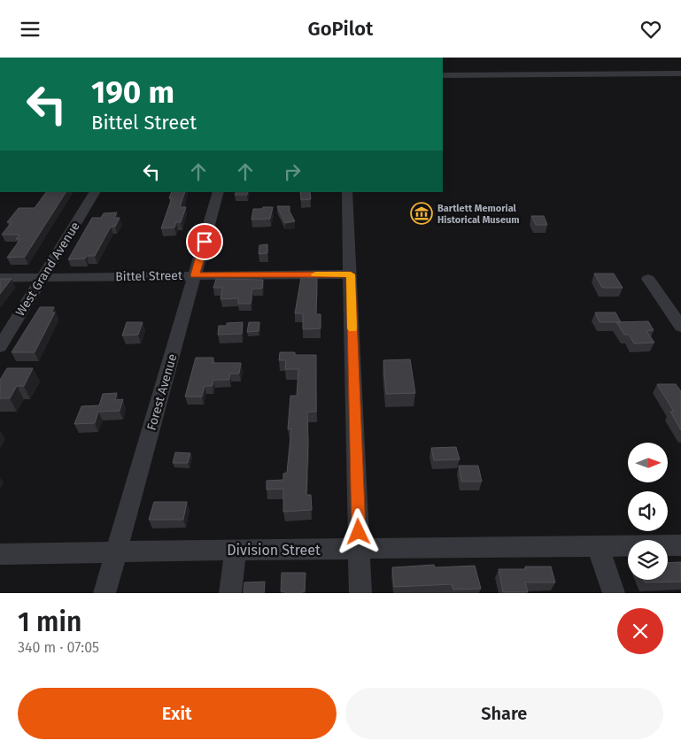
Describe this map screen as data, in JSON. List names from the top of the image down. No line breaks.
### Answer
{"streets":{"street":["West Grand Avenue","Bittel Street","Forest Avenue","Division Street"]},"crossings":[["West Grand Avenue","Bittel Street"],["Bittel Street","Forest Avenue"],["Forest Avenue","Division Street"]],"places":{"museum":["Bartlett Memorial Historical Museum"]},"north":"right","page":{"header":"GoPilot","turn":["190 m","Bittel Street"],"heading":["1 min","340 m · 07:05"],"buttons":["Exit","Share"]}}
